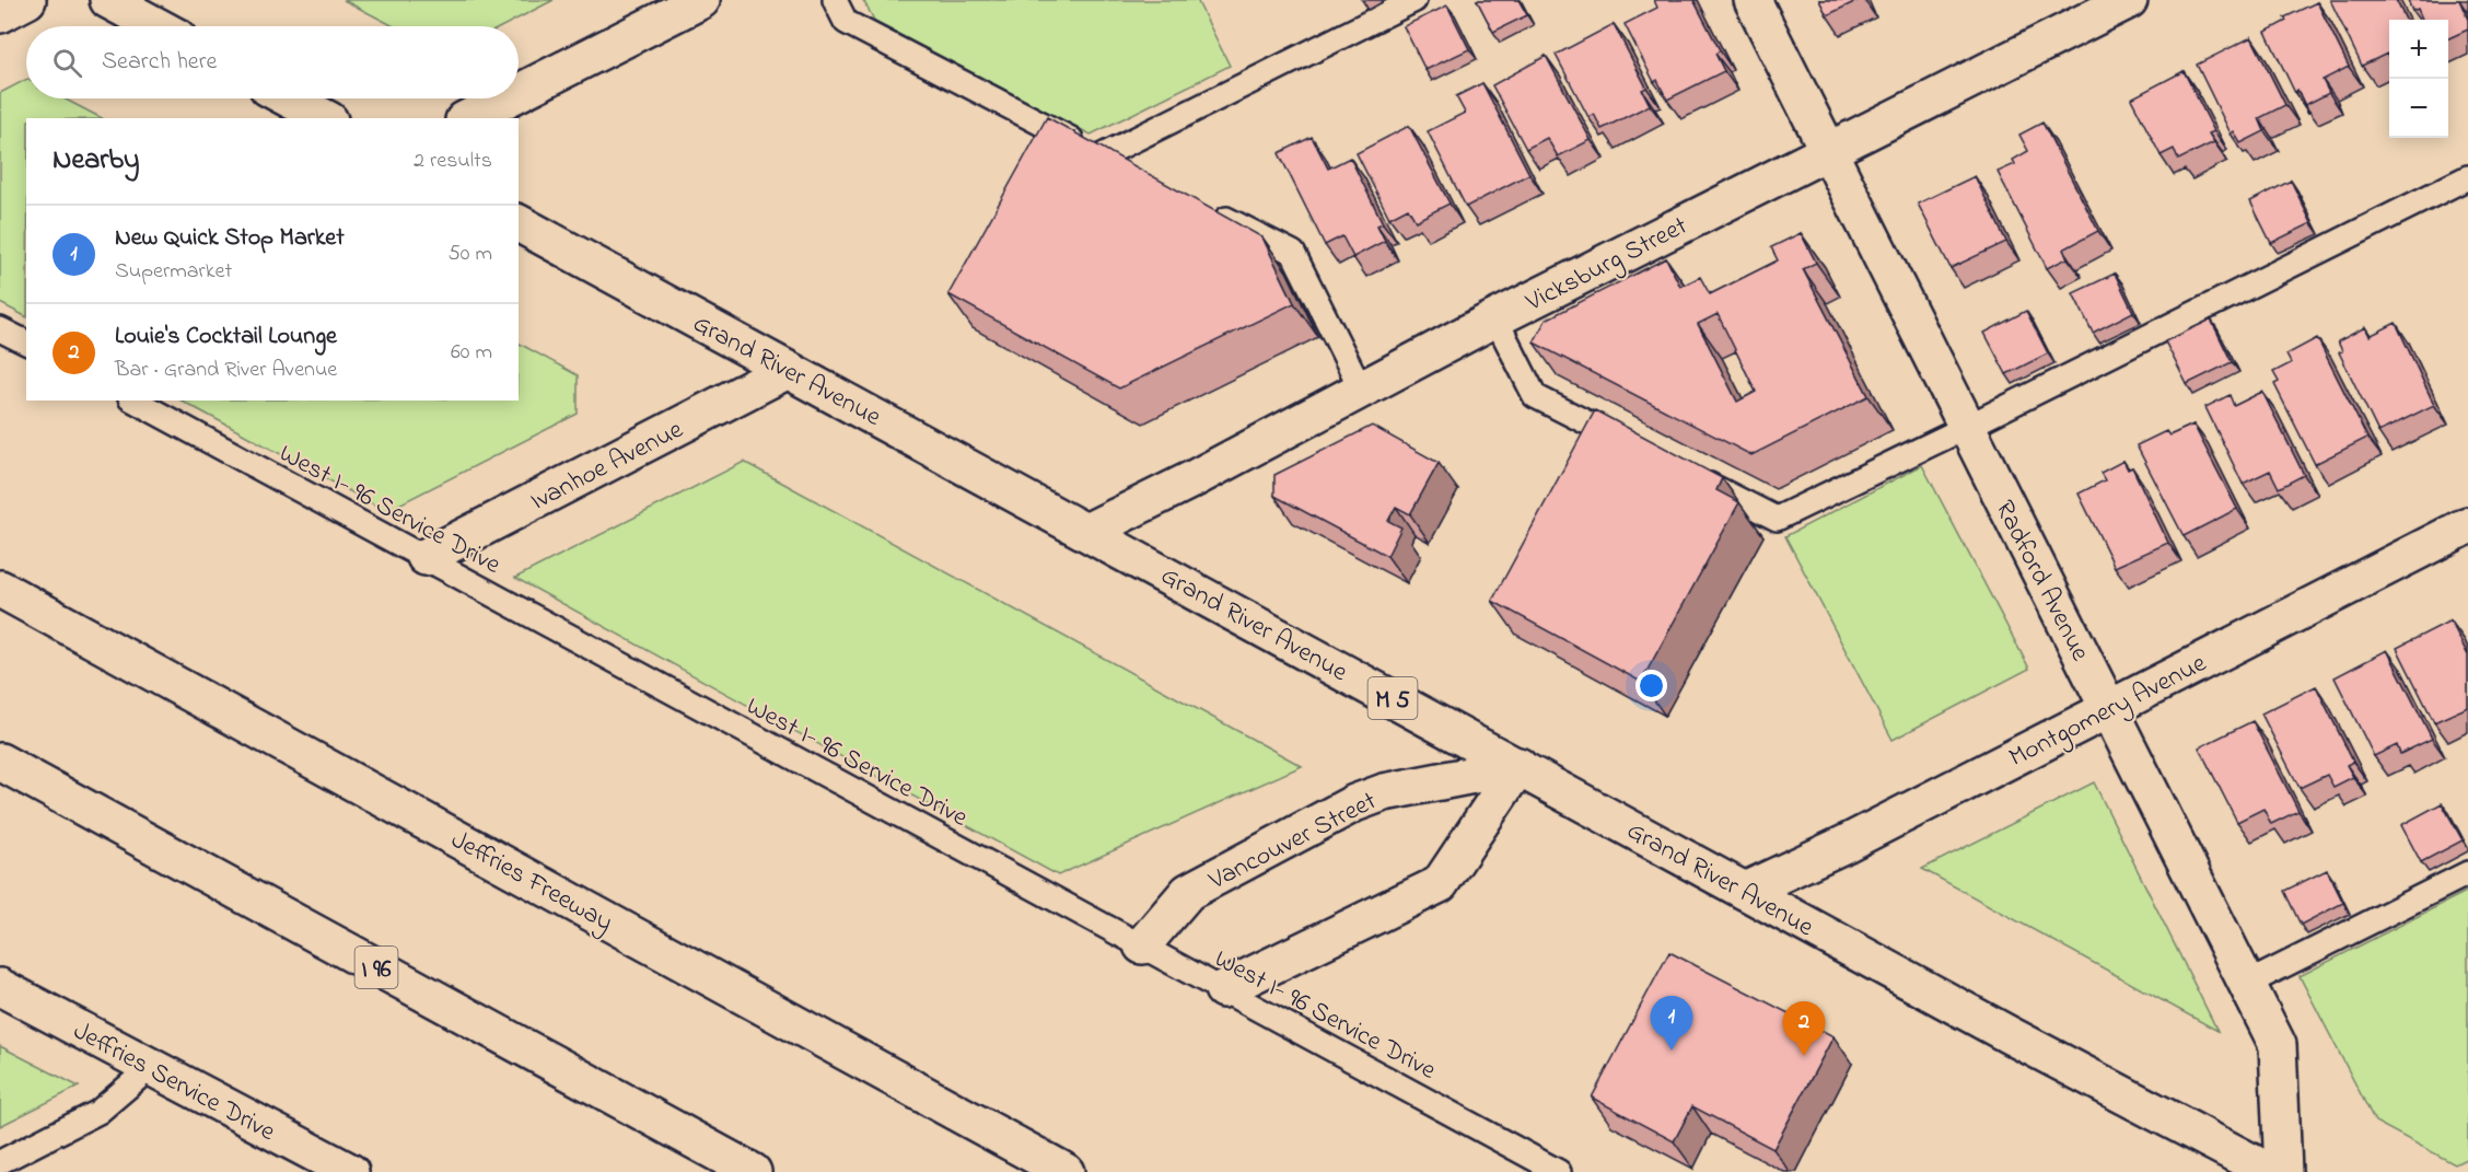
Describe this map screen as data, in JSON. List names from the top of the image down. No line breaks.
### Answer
{"streets":{"main road":["Vicksburg Street","Grand River Avenue","Ivanhoe Avenue","Radford Avenue","M 5","Montgomery Avenue","Vancouver Street","Jeffries Freeway","I 96","Jeffries Service Drive"],"lane":["West I- 96 Service Drive"]},"crossings":[["Vicksburg Street","Grand River Avenue"],["Vicksburg Street","Radford Avenue"],["Grand River Avenue","Ivanhoe Avenue"],["Grand River Avenue","Montgomery Avenue"],["Grand River Avenue","Vancouver Street"],["Ivanhoe Avenue","West I- 96 Service Drive"],["West I- 96 Service Drive","Vancouver Street"],["Radford Avenue","Montgomery Avenue"]],"page":{"map_buttons":["+","−"],"search":"Search here","heading":["Nearby","2 results"],"list":[{"mark":"1","name":"New Quick Stop Market","note":"Supermarket","value":"50 m"},{"mark":"2","name":"Louie's Cocktail Lounge","note":"Bar · Grand River Avenue","value":"60 m"}],"pins":["1","2"]}}
